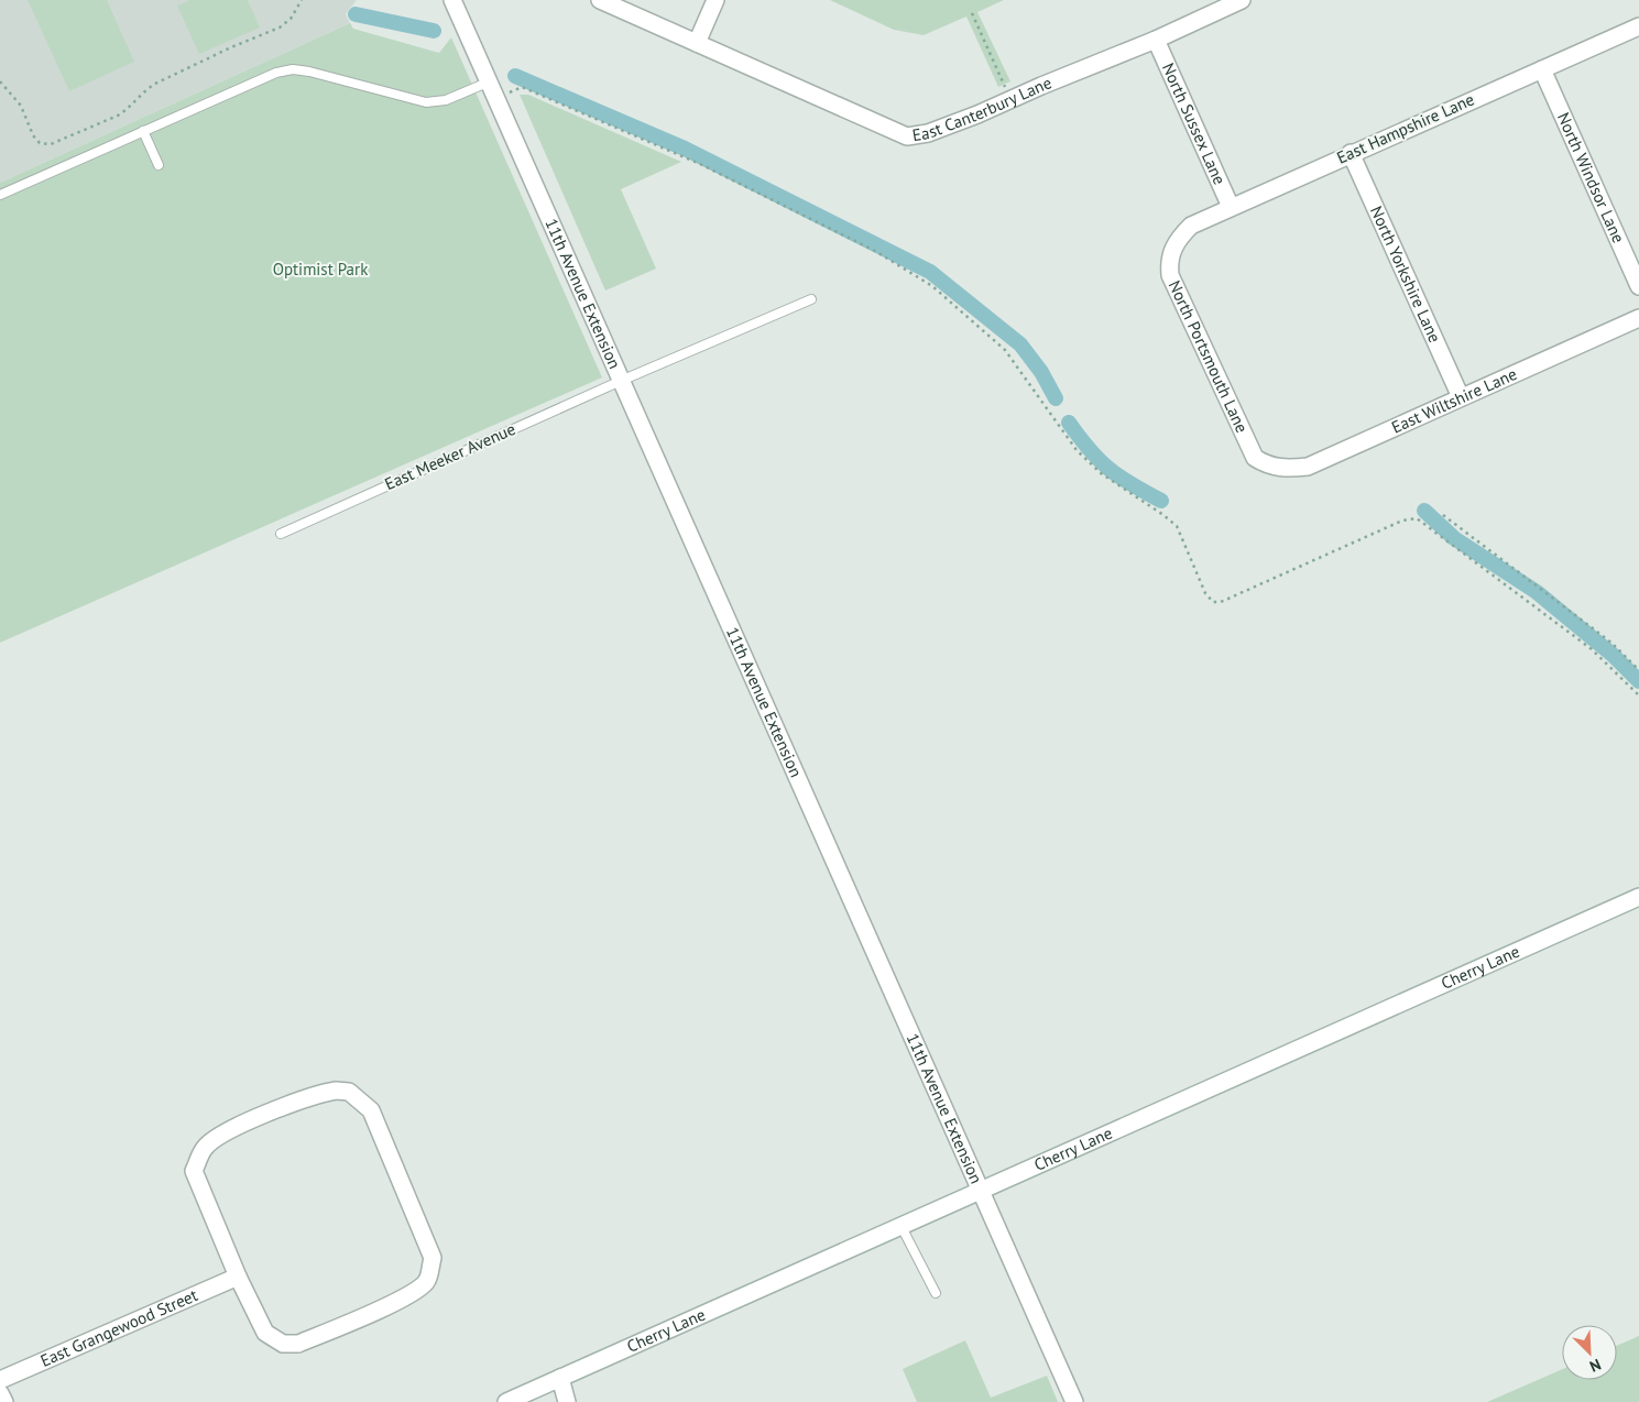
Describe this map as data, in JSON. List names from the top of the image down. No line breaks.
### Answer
{"streets":{"street":["East Canterbury Lane","North Sussex Lane","East Hampshire Lane","North Windsor Lane","North Yorkshire Lane","11th Avenue Extension","North Portsmouth Lane","East Wiltshire Lane","Cherry Lane","East Grangewood Street"],"lane":["East Meeker Avenue"]},"crossings":[["East Canterbury Lane","North Sussex Lane"],["North Sussex Lane","East Hampshire Lane"],["East Hampshire Lane","North Windsor Lane"],["East Hampshire Lane","North Yorkshire Lane"],["East Hampshire Lane","North Portsmouth Lane"],["North Yorkshire Lane","East Wiltshire Lane"],["11th Avenue Extension","East Meeker Avenue"],["11th Avenue Extension","Cherry Lane"],["North Portsmouth Lane","East Wiltshire Lane"]],"parks":["Optimist Park"],"north":"bottom right"}
